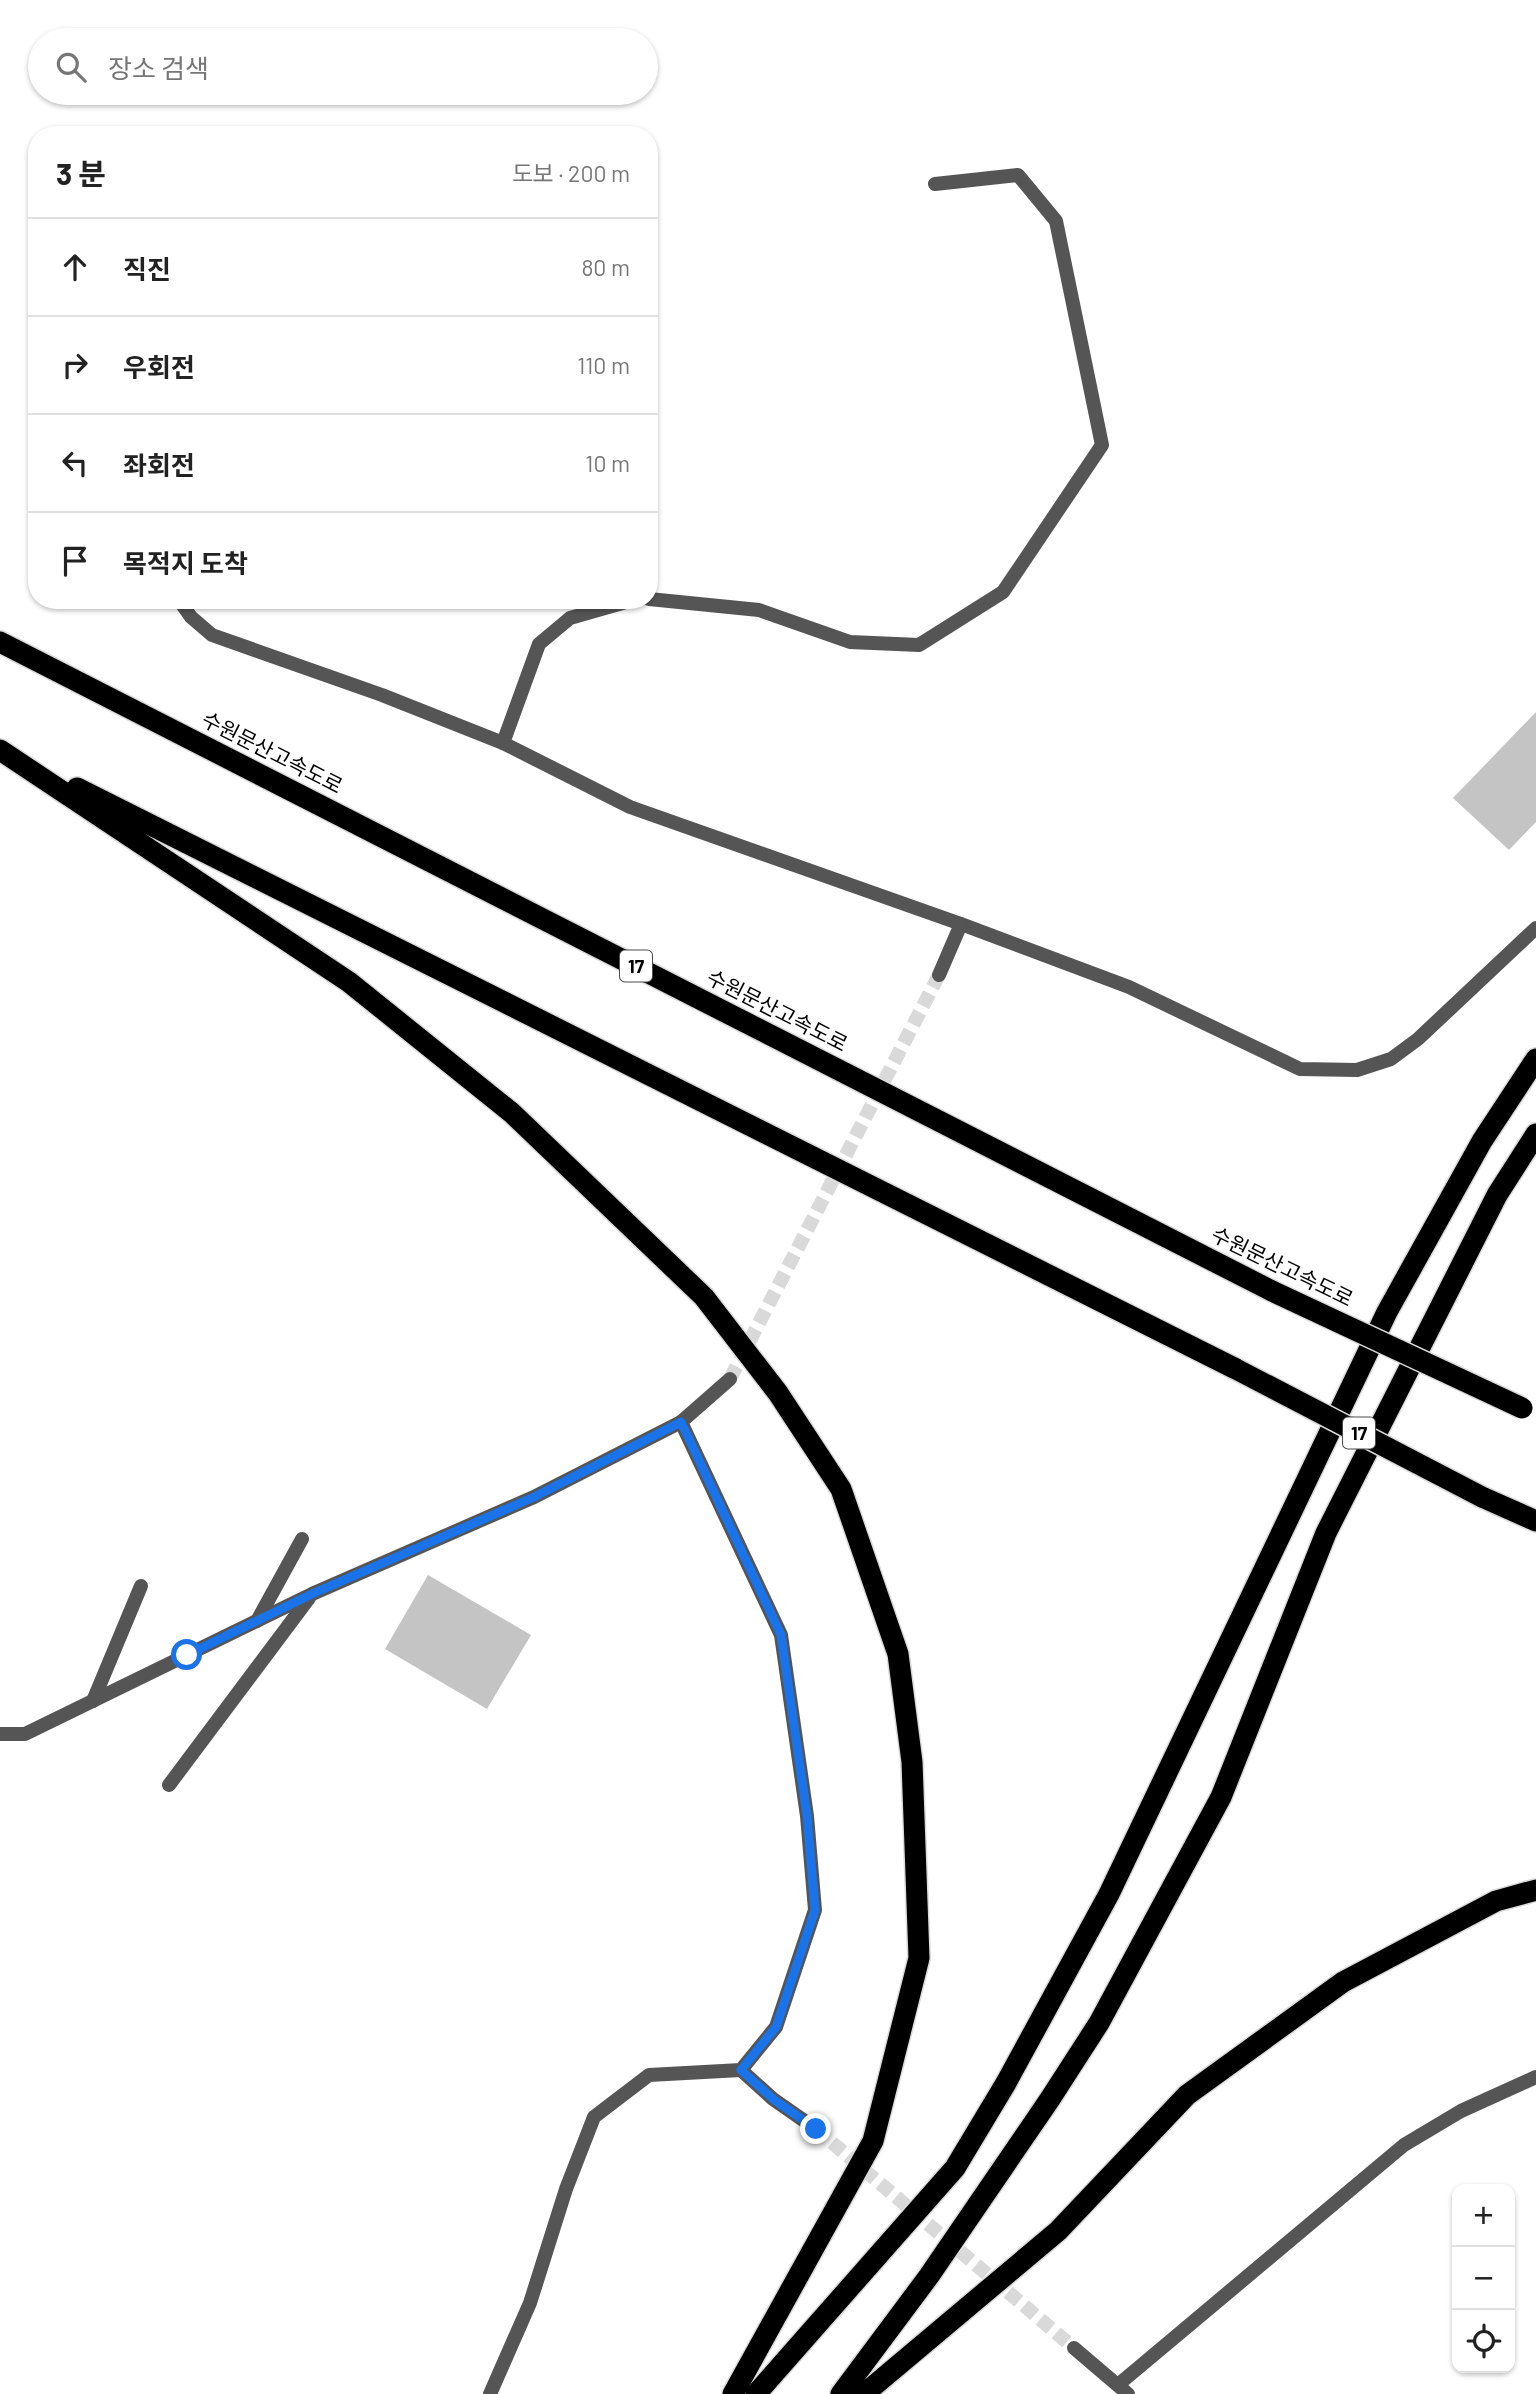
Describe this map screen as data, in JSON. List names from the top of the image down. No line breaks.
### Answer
{"streets":{"highway":["수원문산고속도로","17"]},"page":{"search":"장소 검색","heading":["3 분","도보 · 200 m"],"list":[["직진","80 m"],["우회전","110 m"],["좌회전","10 m"],"목적지 도착"],"map_buttons":["+","−"]}}
